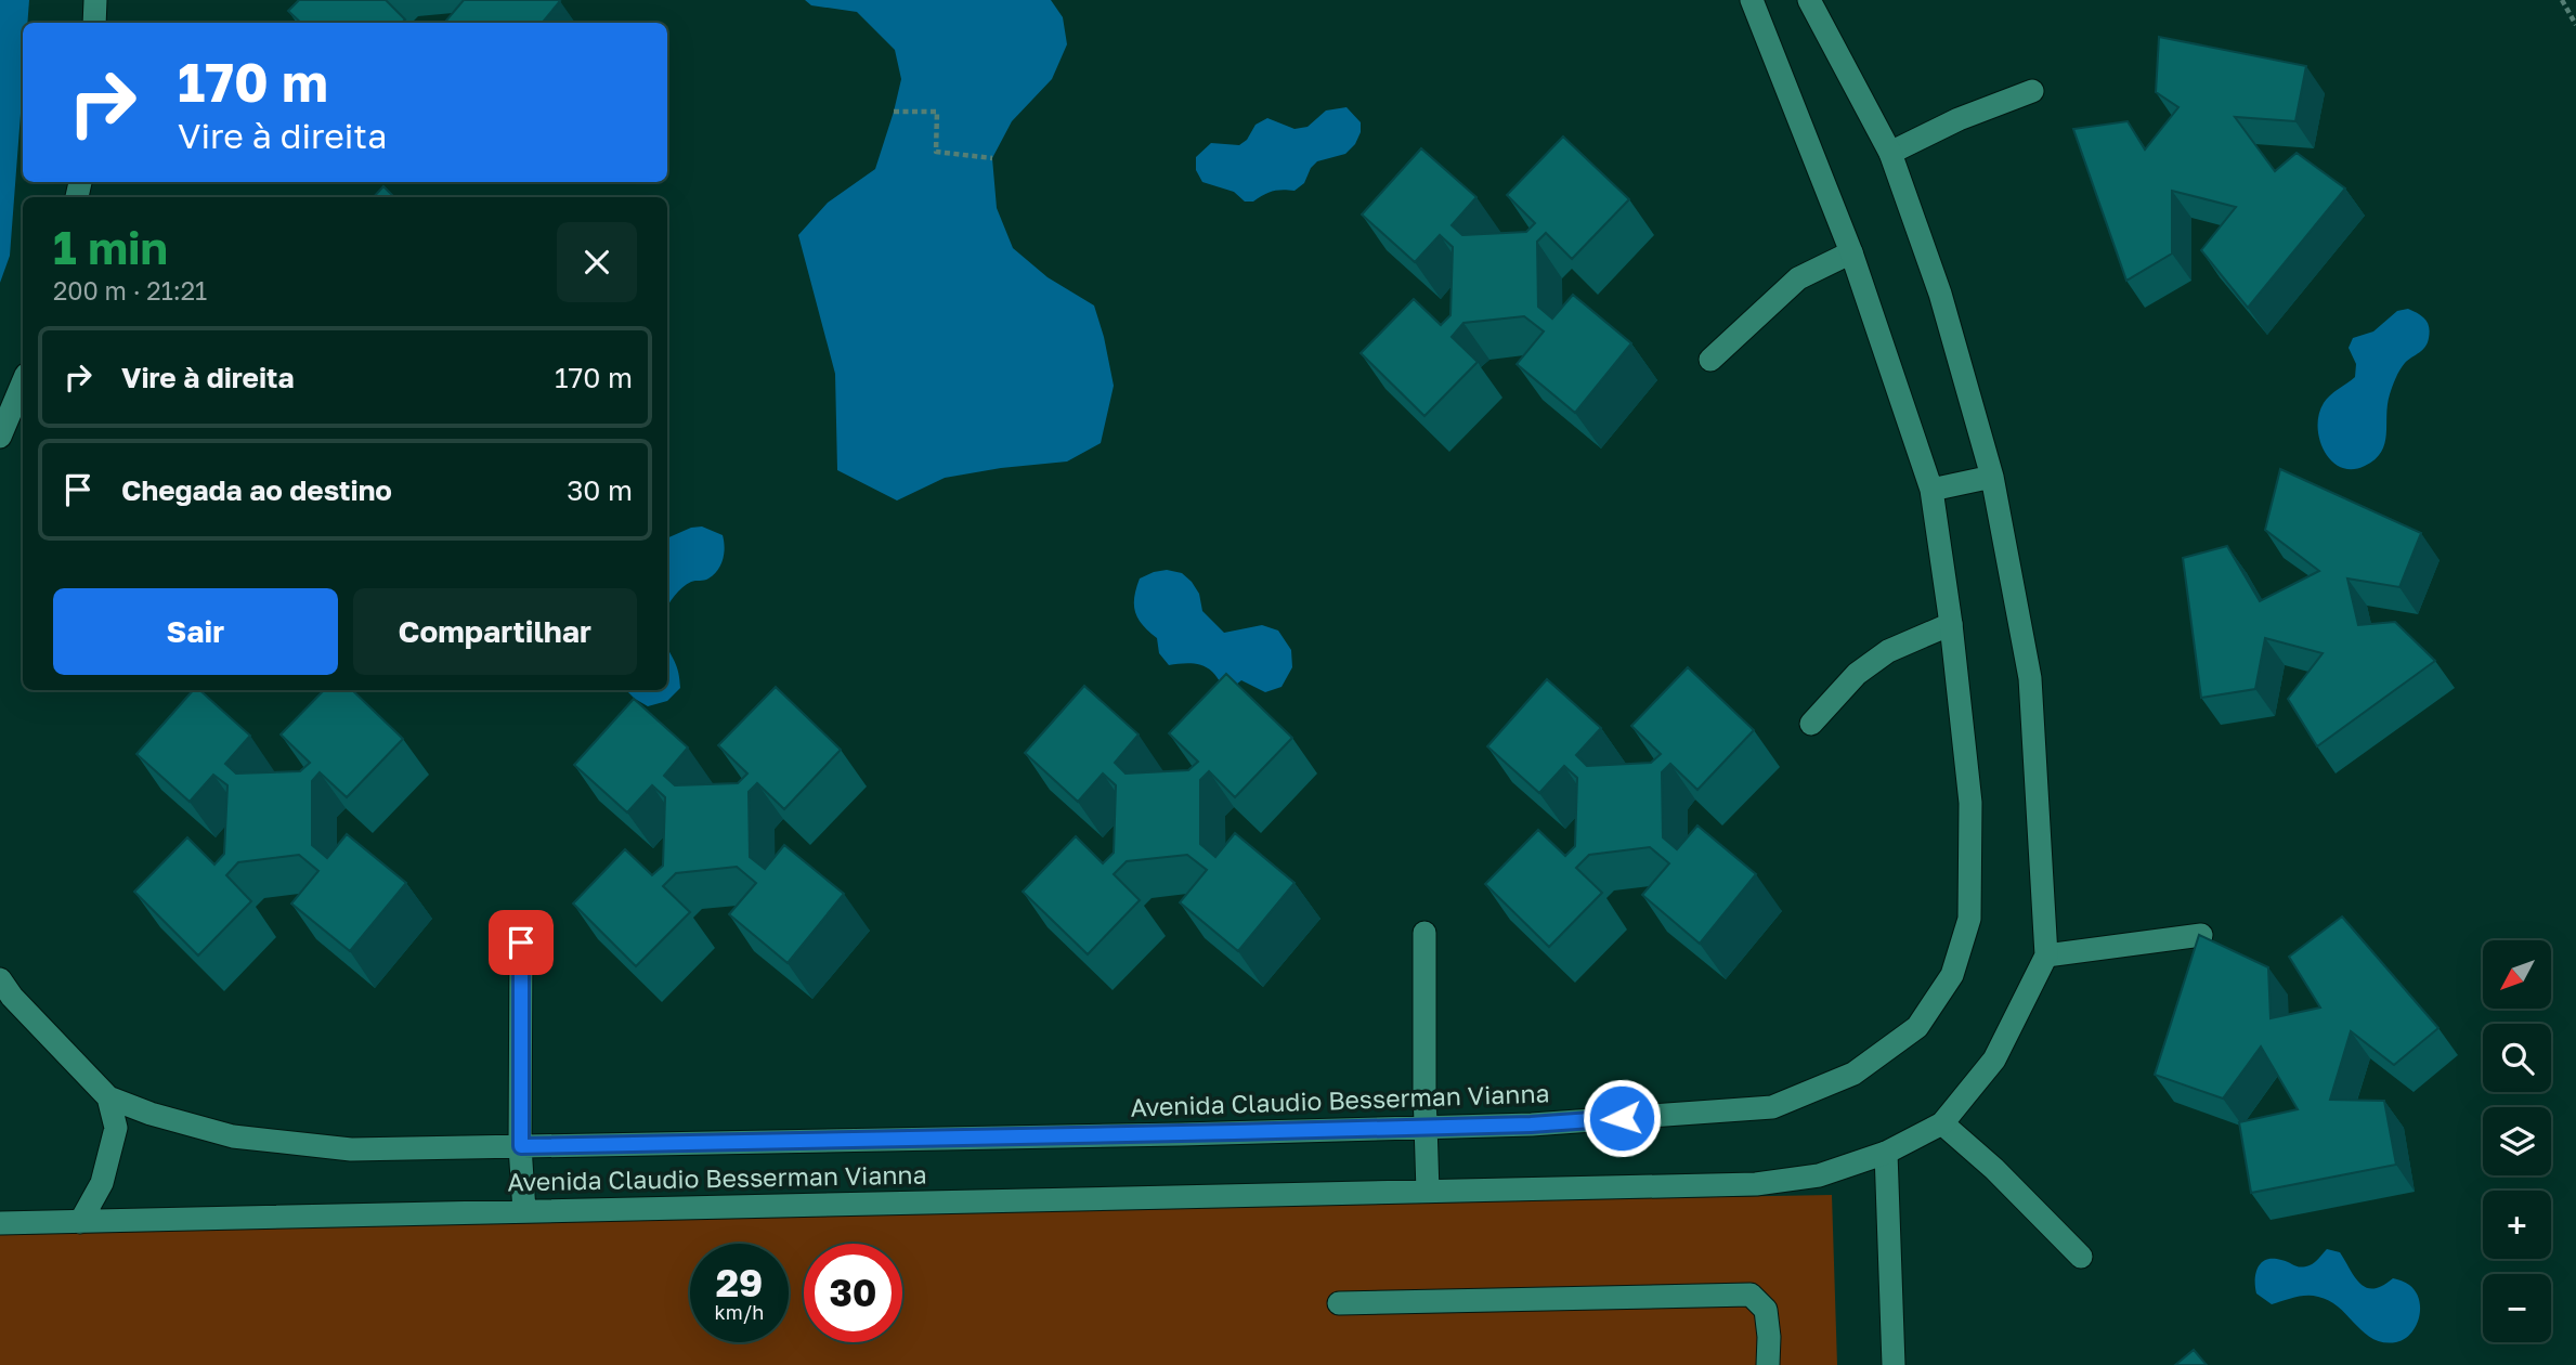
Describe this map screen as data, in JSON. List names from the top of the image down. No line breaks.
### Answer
{"streets":{"street":["Avenida Claudio Besserman Vianna"]},"north":"bottom left","page":{"turn":["170 m","Vire à direita"],"heading":["1 min","200 m · 21:21"],"list":[{"name":"Vire à direita","value":"170 m"},{"name":"Chegada ao destino","value":"30 m"}],"buttons":["Sair","Compartilhar"],"map_buttons":["+","−"],"speed":"29 km/h","limit":"30"}}
